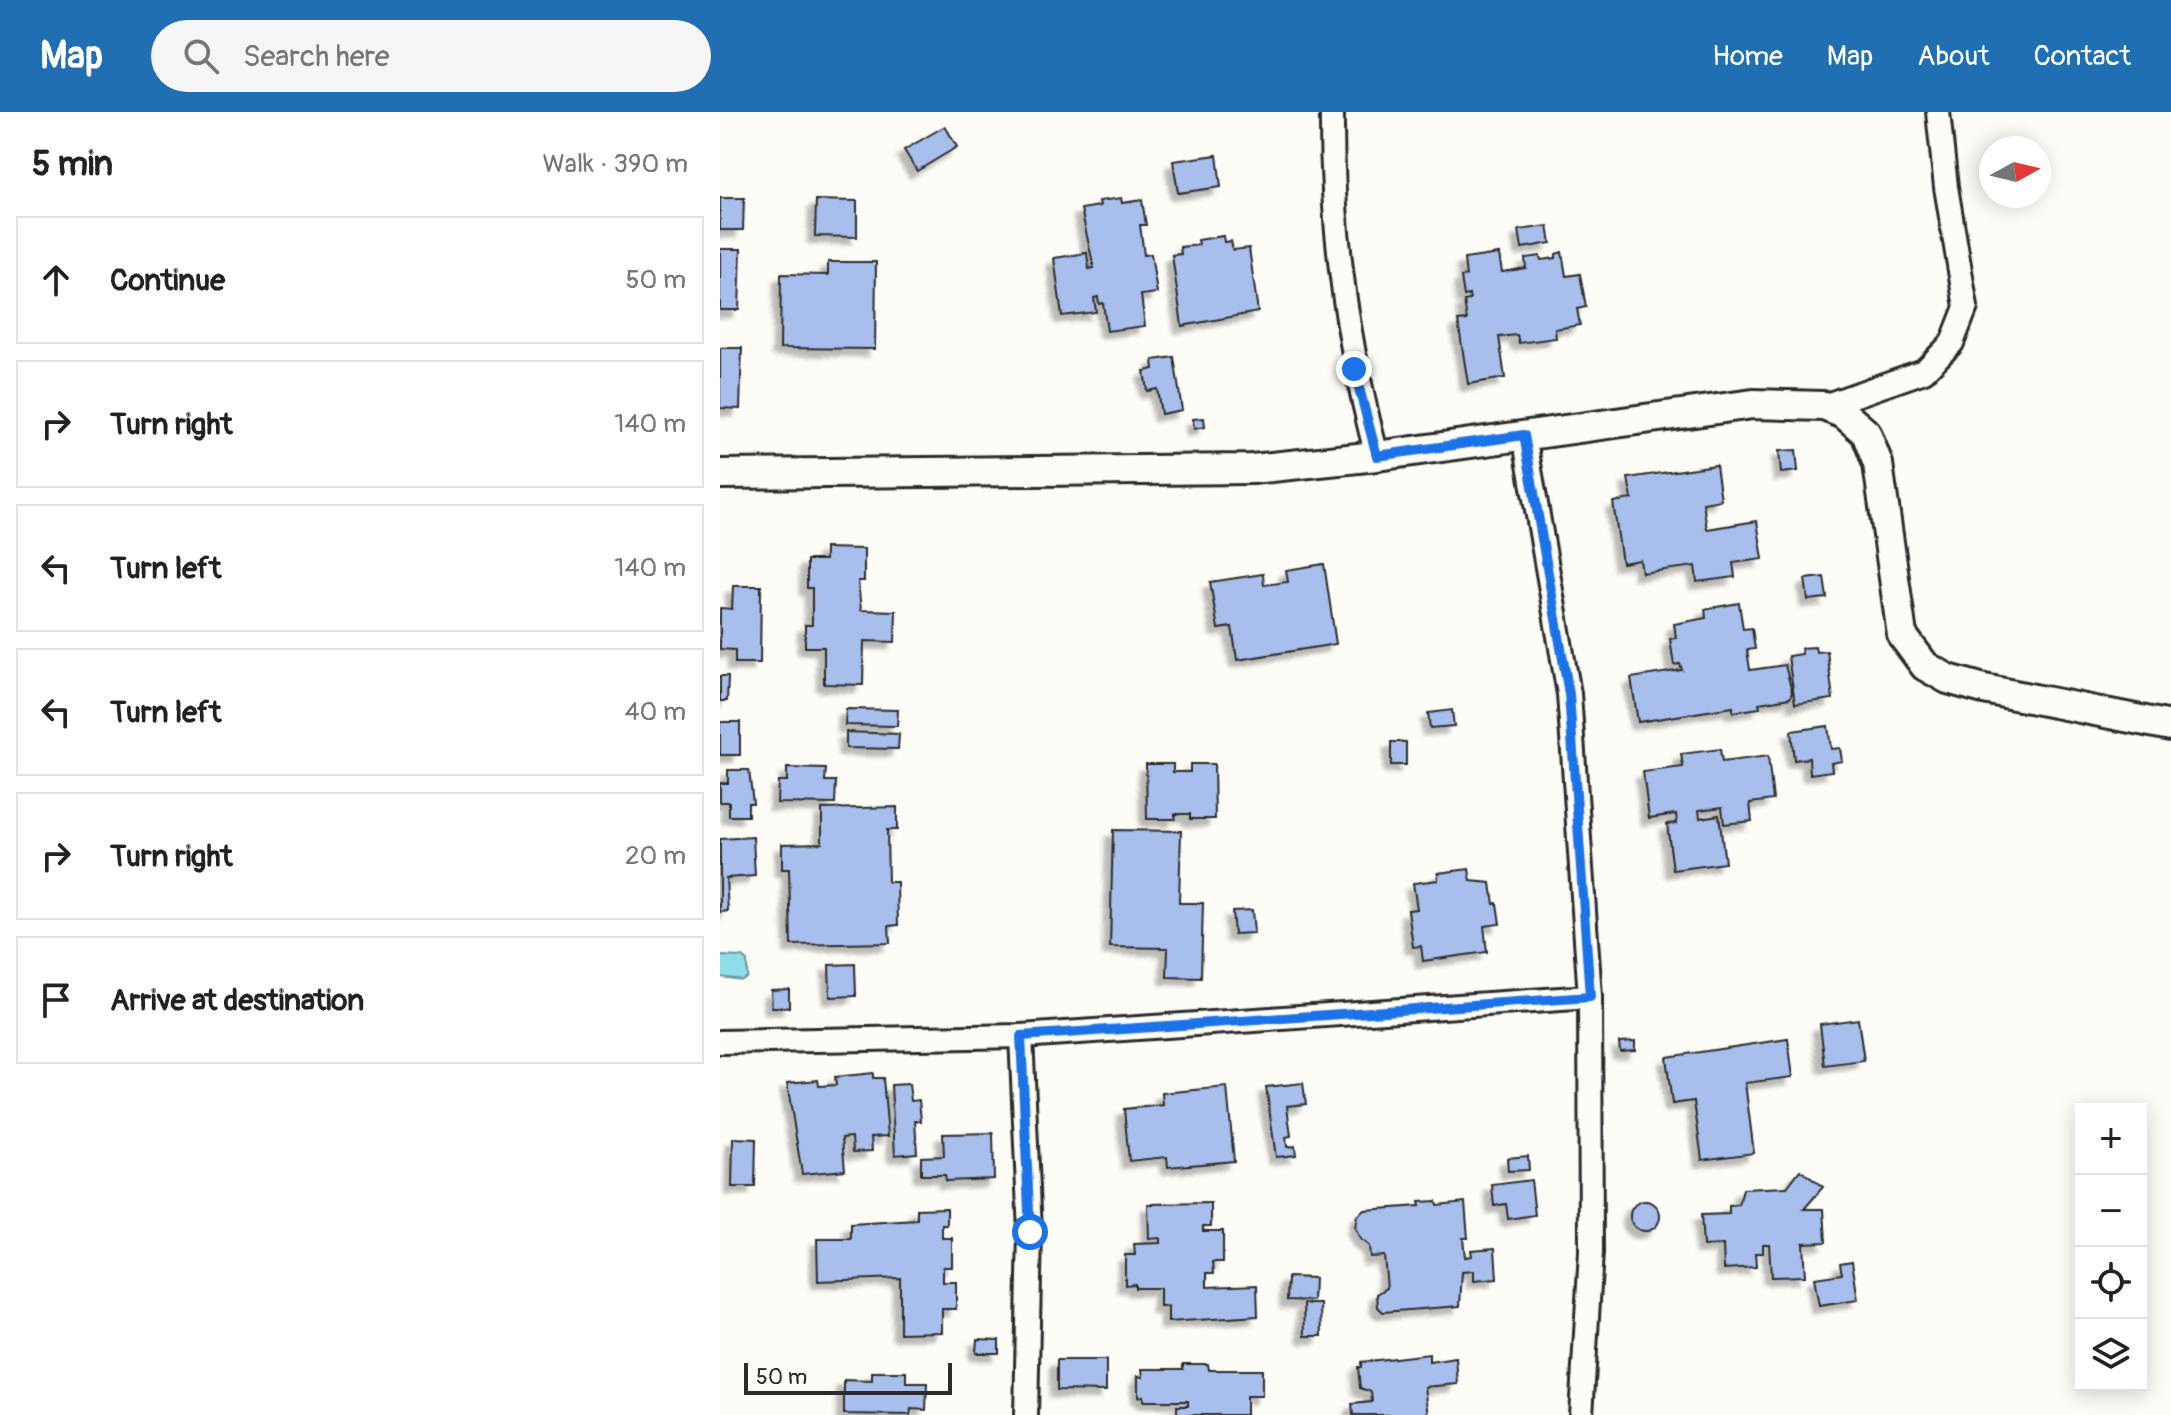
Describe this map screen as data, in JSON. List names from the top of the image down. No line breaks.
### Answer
{"scale_bar":"50 m","north":"right","page":{"header":"Map","search":"Search here","nav":["Home","Map","About","Contact"],"heading":["5 min","Walk · 390 m"],"list":[["Continue","50 m"],["Turn right","140 m"],["Turn left","140 m"],["Turn left","40 m"],["Turn right","20 m"],"Arrive at destination"],"map_buttons":["+","−"],"scale":"50 m"}}
